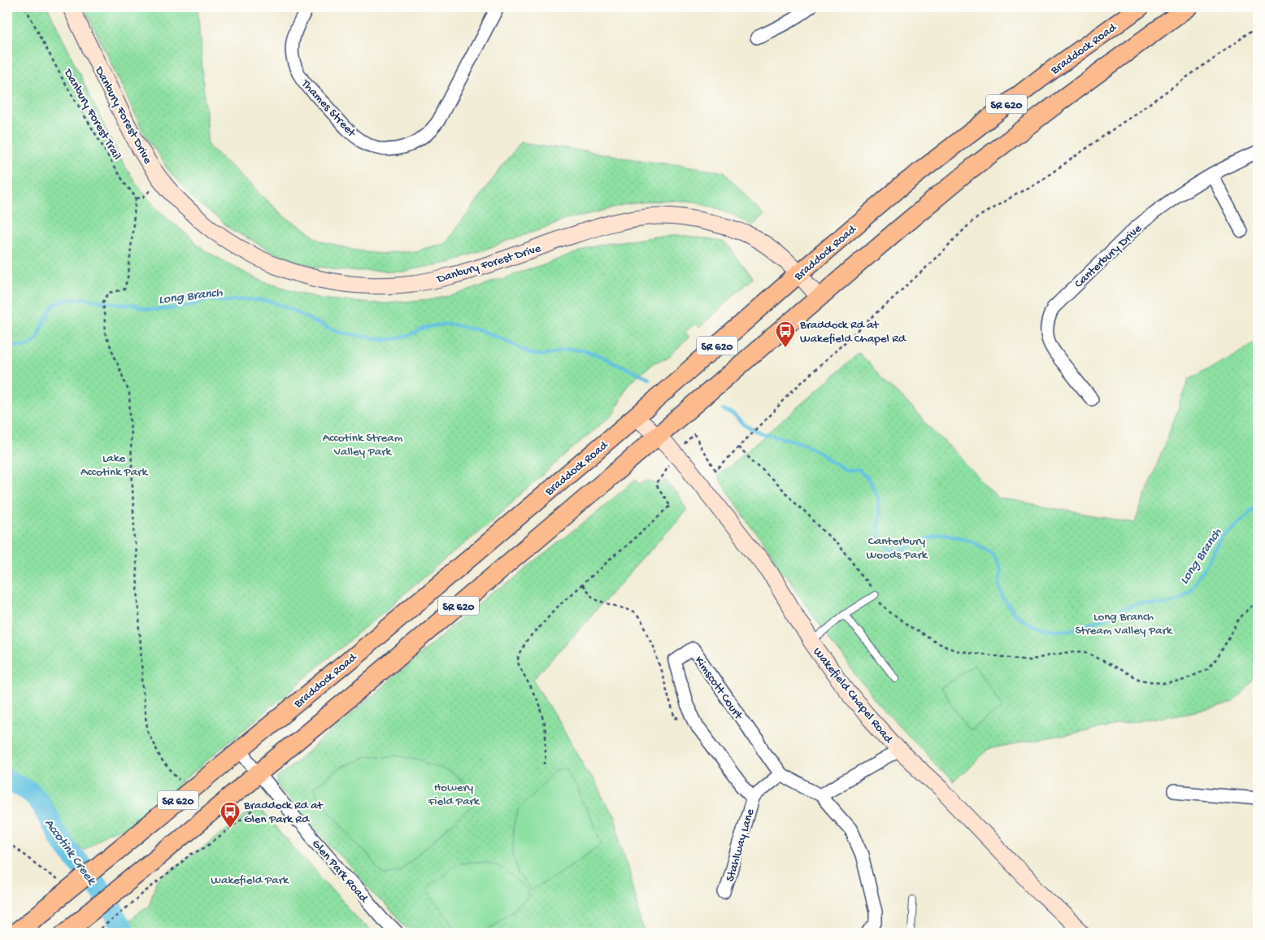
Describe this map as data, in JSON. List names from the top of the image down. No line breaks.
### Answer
{"streets":{"main road":["Braddock Road","SR 620"],"street":["Thames Street","Danbury Forest Drive","Canterbury Drive","Kimscott Court","Wakefield Chapel Road","Stahlway Lane","Glen Park Road"],"path":["Danbury Forest Trail"]},"crossings":[["Braddock Road","Danbury Forest Drive"],["Braddock Road","Wakefield Chapel Road"],["Braddock Road","Glen Park Road"],["SR 620","Danbury Forest Drive"],["SR 620","Wakefield Chapel Road"],["SR 620","Glen Park Road"],["Kimscott Court","Stahlway Lane"]],"water":["Long Branch","Accotink Creek"],"parks":["Accotink Stream Valley Park","Lake Accotink Park","Canterbury Woods Park","Long Branch Stream Valley Park","Howery Field Park","Wakefield Park"],"places":{"bus stop":["Braddock Rd at Wakefield Chapel Rd","Braddock Rd at Glen Park Rd"]}}
